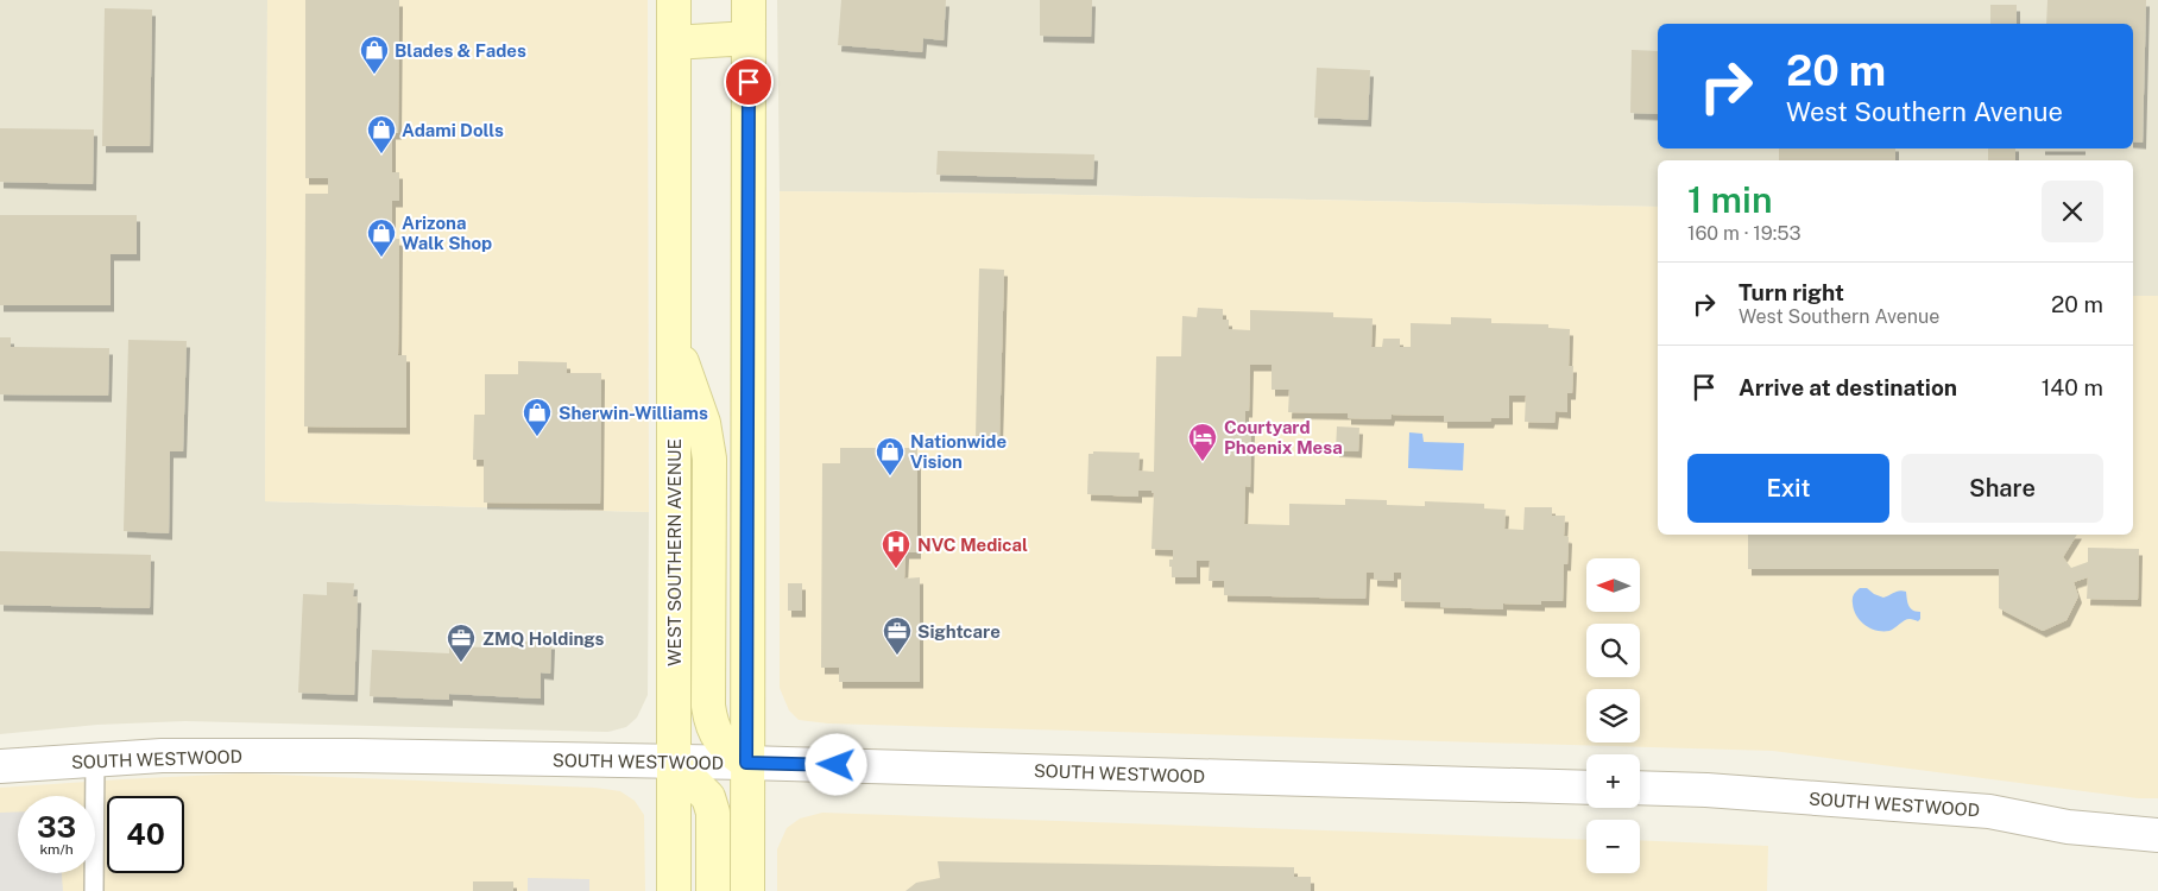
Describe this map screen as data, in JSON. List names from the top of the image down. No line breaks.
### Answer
{"streets":{"main road":["WEST SOUTHERN AVENUE"],"street":["SOUTH WESTWOOD"]},"crossings":[["WEST SOUTHERN AVENUE","SOUTH WESTWOOD"]],"places":{"shop":["Blades & Fades","Adami Dolls","Arizona Walk Shop","Sherwin-Williams","Nationwide Vision"],"hotel":["Courtyard Phoenix Mesa"],"hospital":["NVC Medical"],"office":["Sightcare","ZMQ Holdings"]},"north":"left","page":{"turn":["20 m","West Southern Avenue"],"heading":["1 min","160 m · 19:53"],"list":[{"name":"Turn right","note":"West Southern Avenue","value":"20 m"},{"name":"Arrive at destination","value":"140 m"}],"buttons":["Exit","Share"],"map_buttons":["+","−"],"speed":"33 km/h","limit":"40"}}
